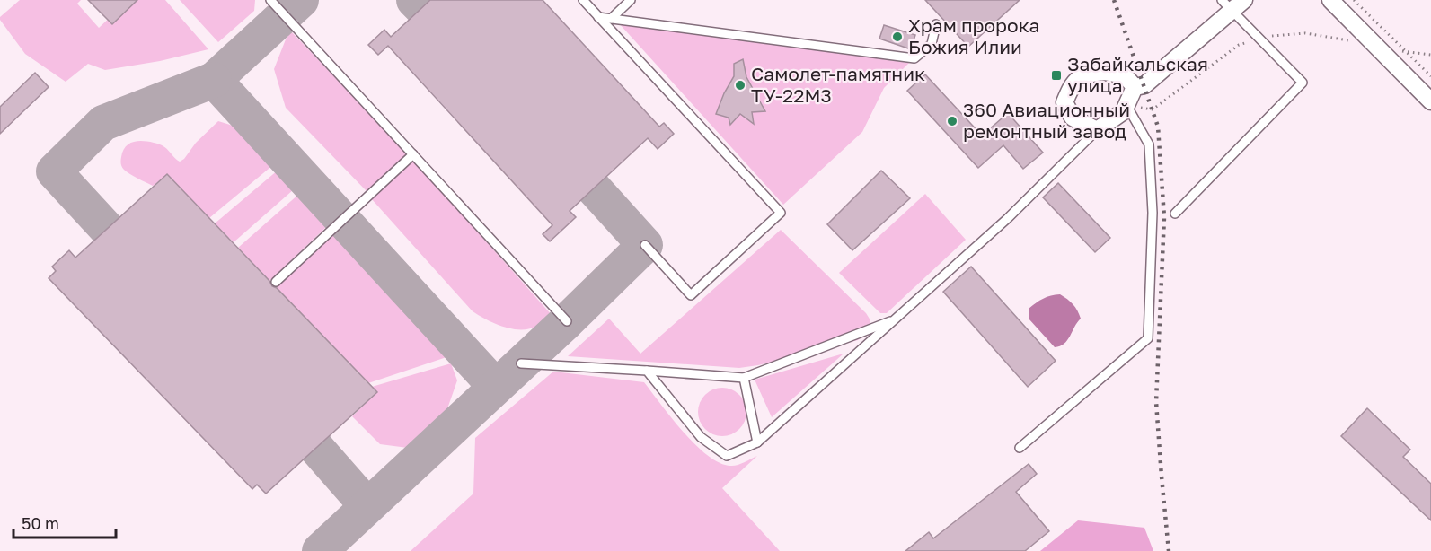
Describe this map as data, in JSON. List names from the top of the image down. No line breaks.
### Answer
{"places":{"other":["Храм пророка Божия Илии","Самолет-памятник ТУ-22М3","360 Авиационный ремонтный завод"],"transit":["Забайкальская улица"]},"scale_bar":"50 m"}
